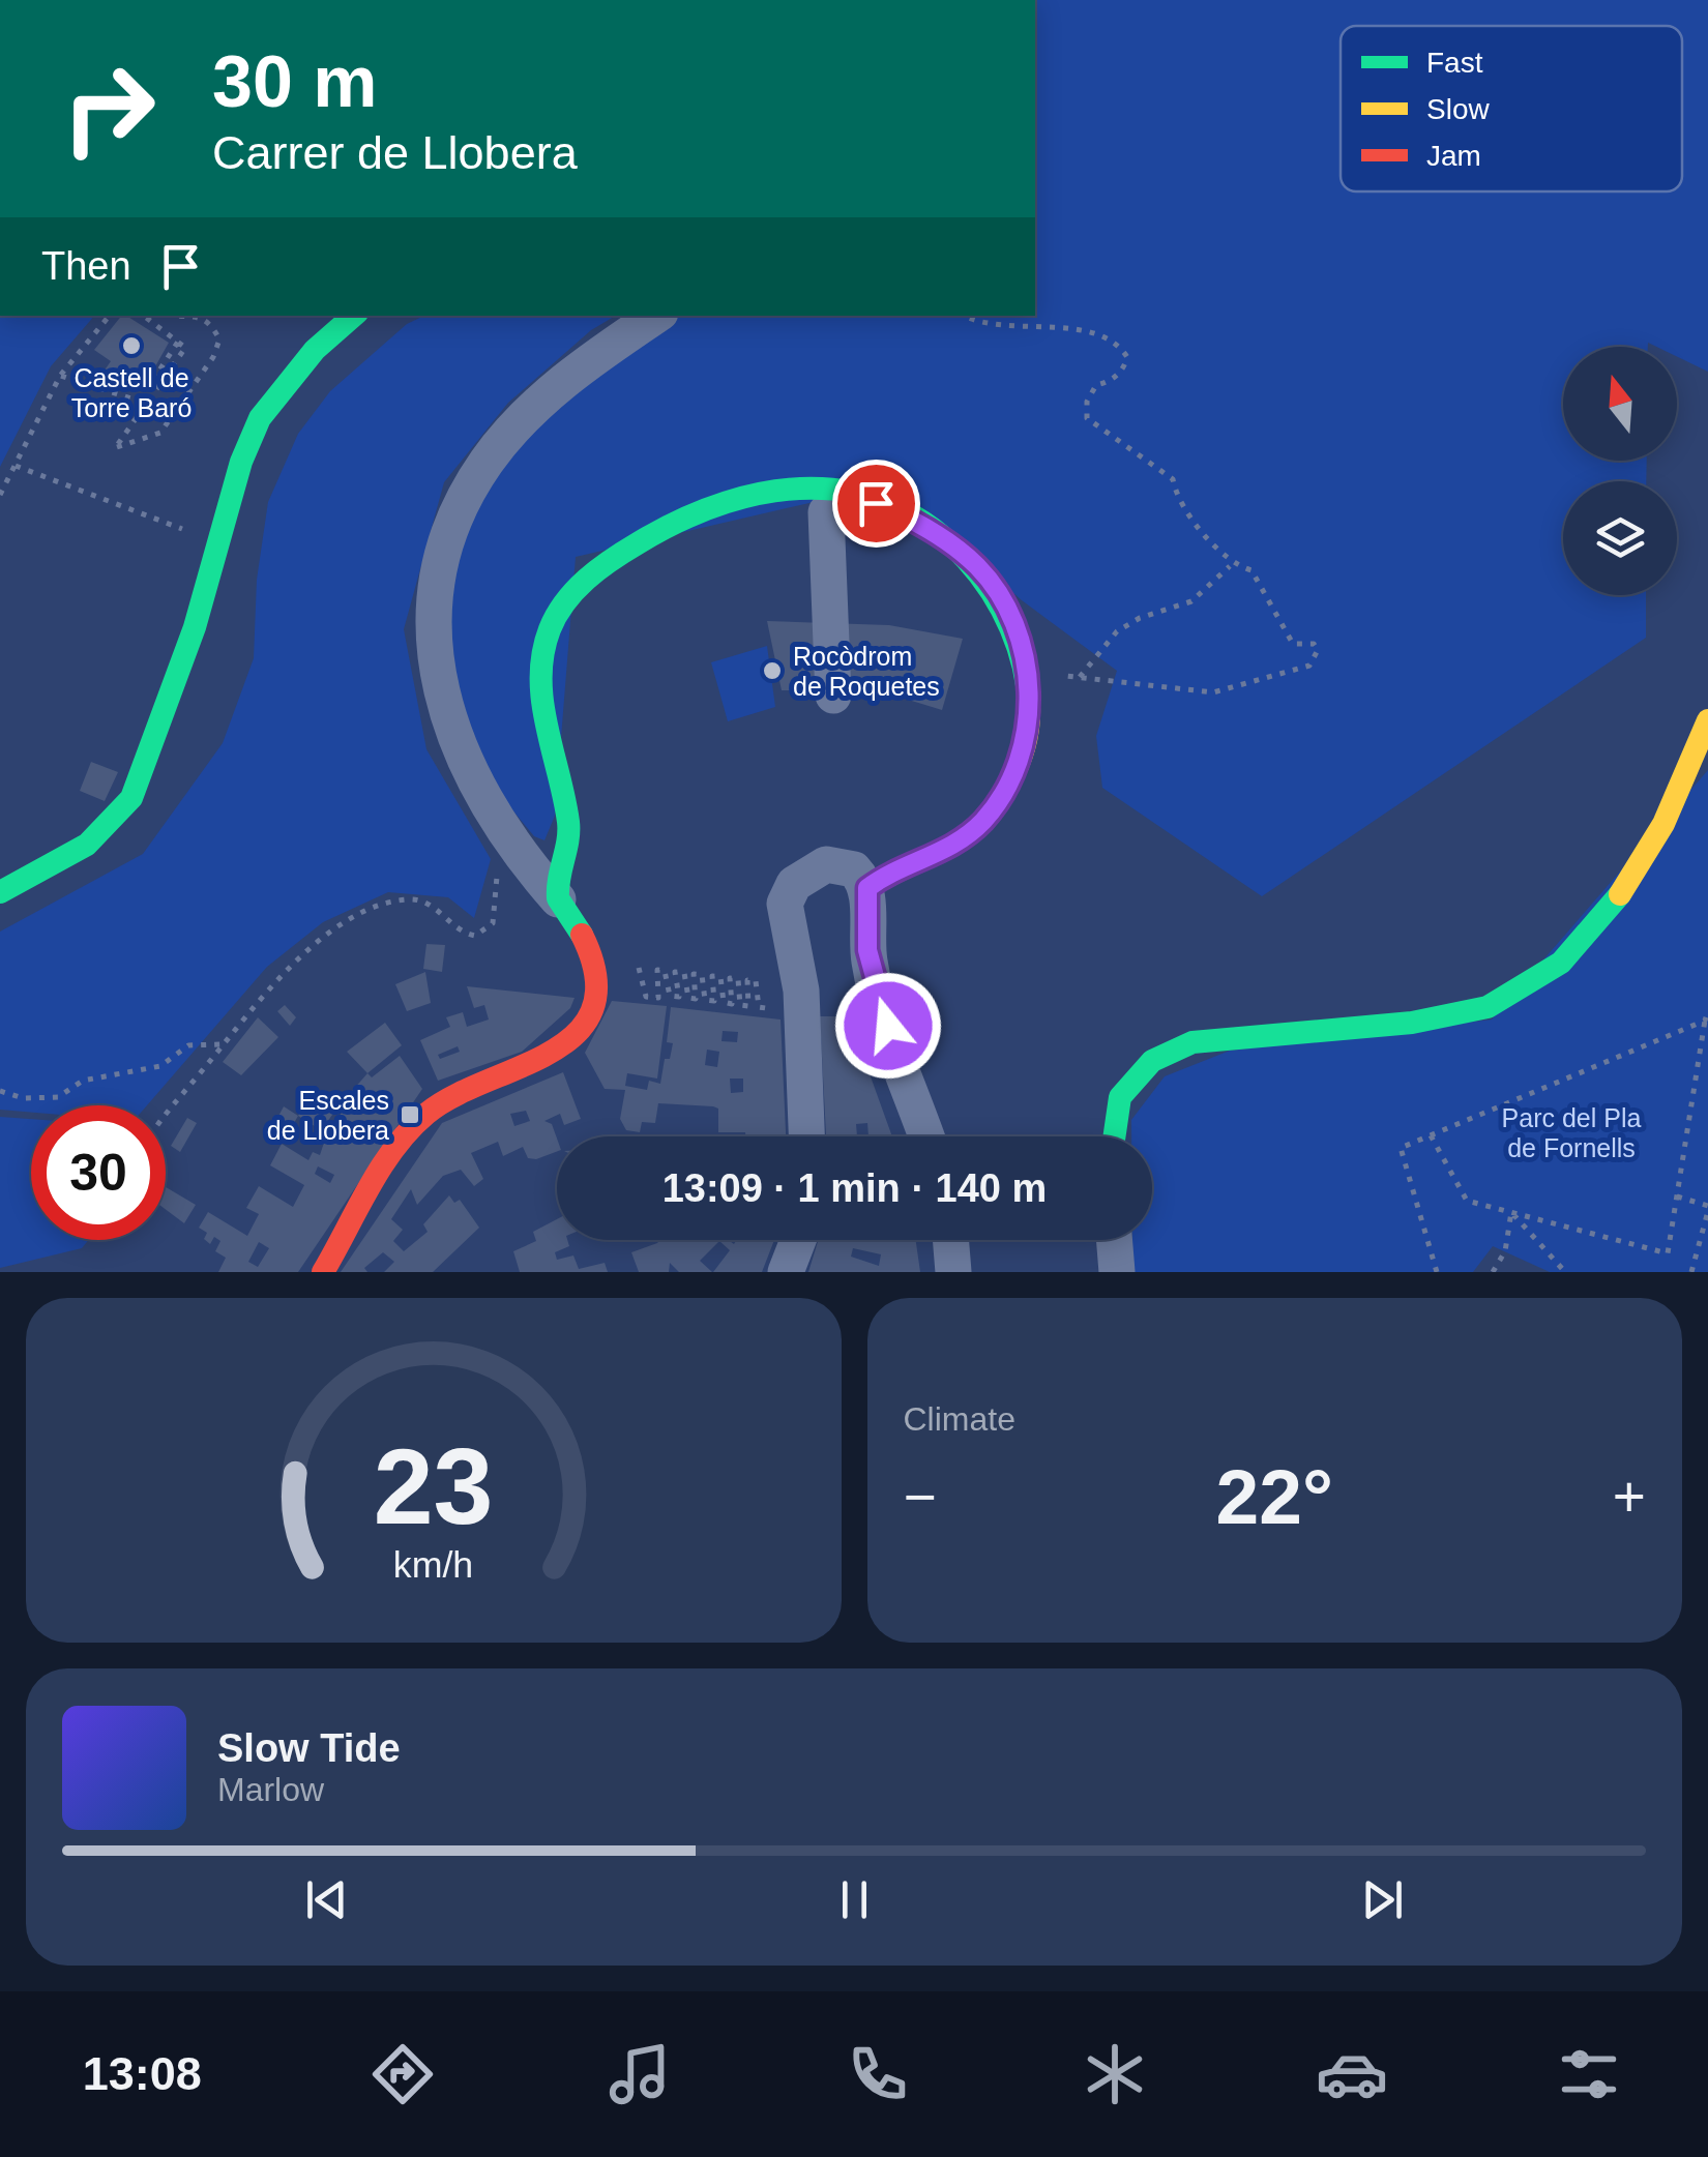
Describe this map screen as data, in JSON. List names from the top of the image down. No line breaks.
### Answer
{"parks":["Parc del Pla de Fornells"],"places":{"other":["Castell de Torre Baró","Rocòdrom de Roquetes"],"transit":["Escales de Llobera"]},"legend":["Fast","Slow","Jam"],"north":"top","page":{"turn":["30 m","Carrer de Llobera"],"then":"Then","limit":"30","trip":"13:09 · 1 min · 140 m","tile":"Climate","heat":["−","22°","+"],"song":["Slow Tide","Marlow"],"tabs":"13:08","gauge":["23","km/h"]}}
